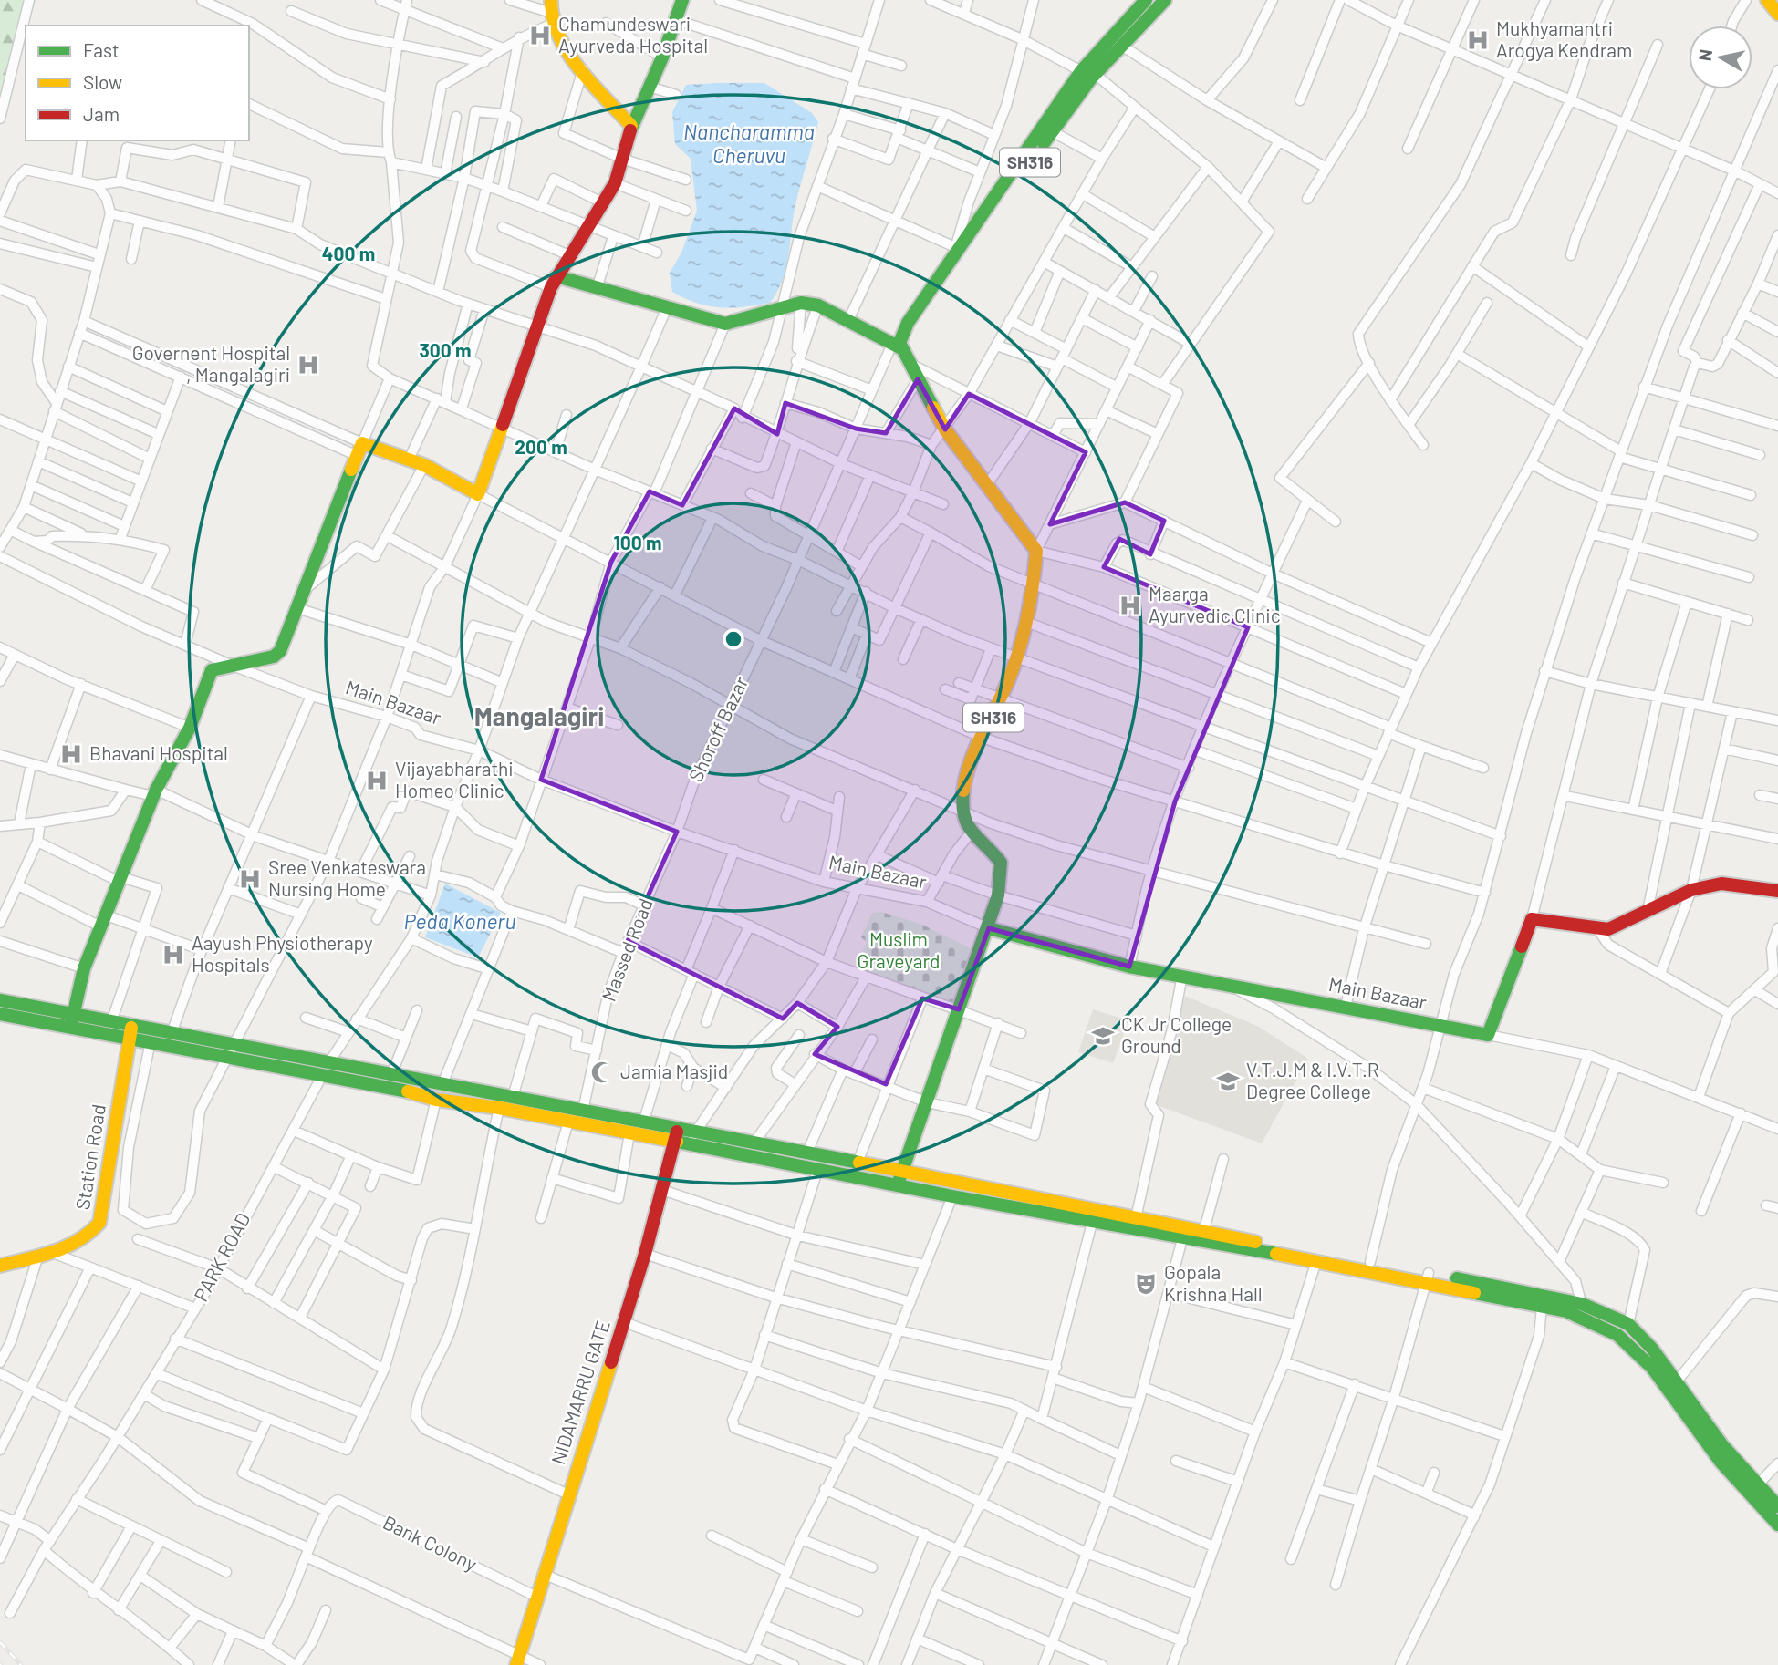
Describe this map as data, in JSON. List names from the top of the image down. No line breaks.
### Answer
{"streets":{"main road":["SH316","Main Bazaar","Station Road","NIDAMARRU GATE"],"street":["Shoroff Bazar","Massed Road","PARK ROAD","Bank Colony"]},"crossings":[["SH316","Shoroff Bazar"],["Main Bazaar","Shoroff Bazar"],["Main Bazaar","Massed Road"],["Main Bazaar","PARK ROAD"],["Shoroff Bazar","Massed Road"],["NIDAMARRU GATE","Bank Colony"]],"districts":["Mangalagiri"],"water":["Nancharamma Cheruvu","Peda Koneru"],"parks":["Muslim Graveyard"],"places":{"hospital":["Chamundeswari Ayurveda Hospital","Mukhyamantri Arogya Kendram","Governent Hospital , Mangalagiri","Maarga Ayurvedic Clinic","Bhavani Hospital","Vijayabharathi Homeo Clinic","Sree Venkateswara Nursing Home","Aayush Physiotherapy Hospitals"],"school or university":["CK Jr College Ground","V.T.J.M & I.V.T.R Degree College"],"mosque":["Jamia Masjid"],"theatre":["Gopala Krishna Hall"]},"legend":["Fast","Slow","Jam"],"north":"left","rings":["400 m","300 m","200 m","100 m"]}
